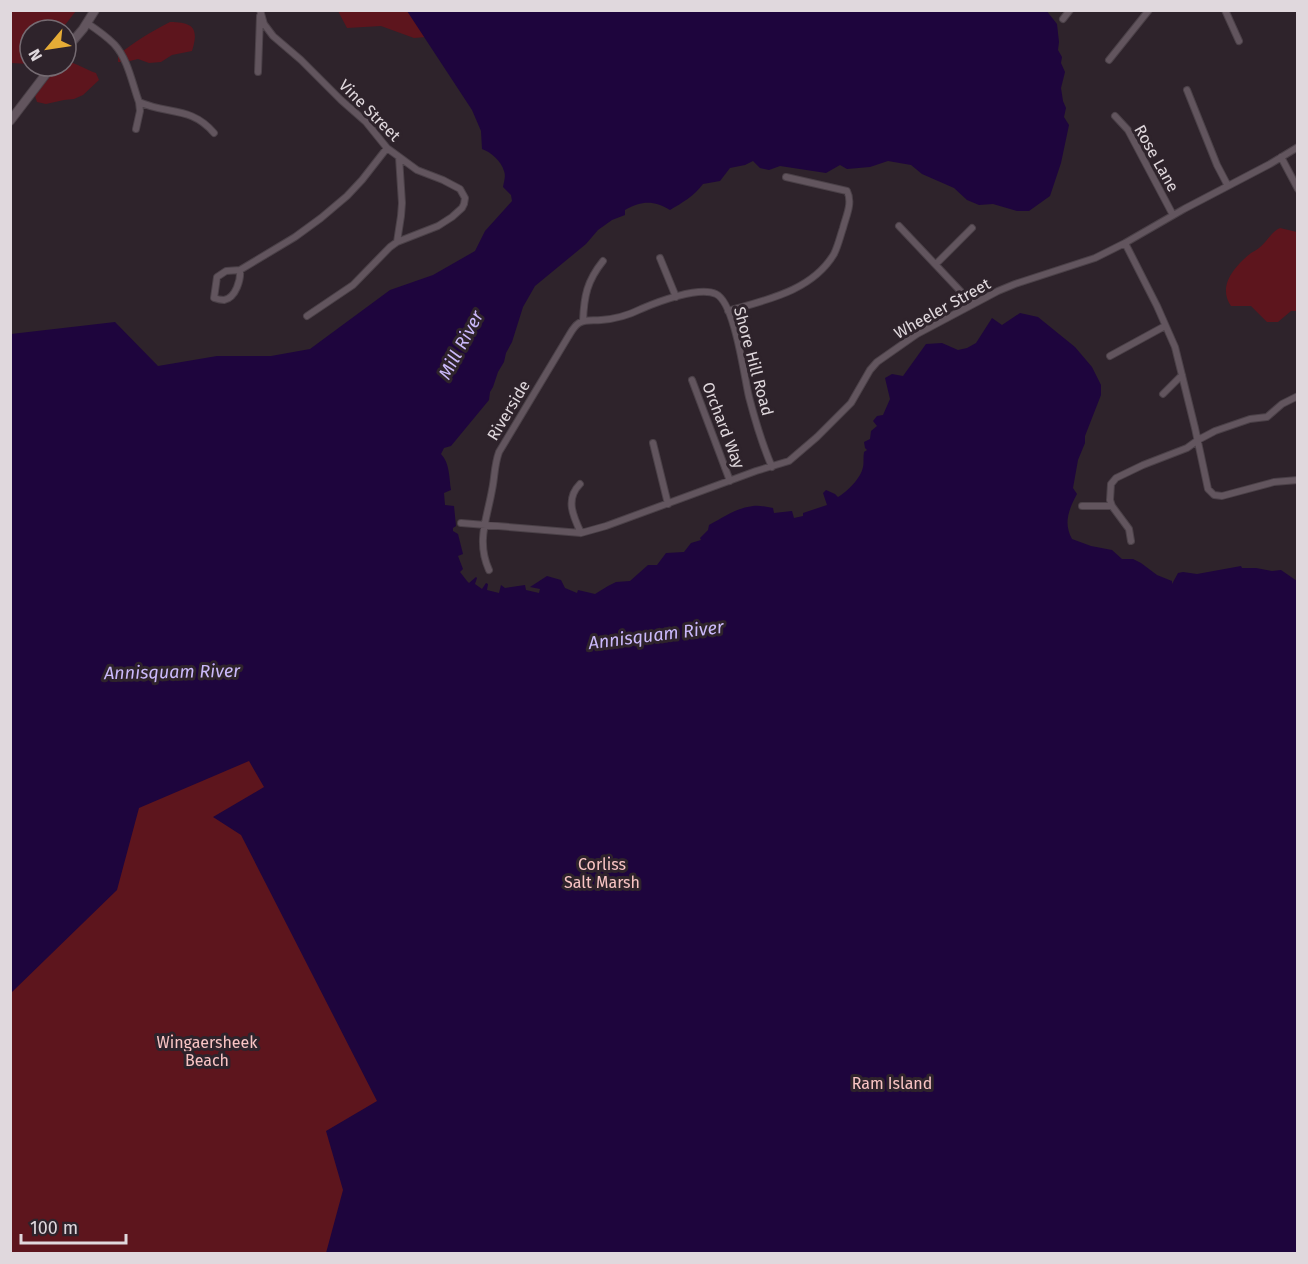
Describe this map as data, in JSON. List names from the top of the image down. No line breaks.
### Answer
{"streets":{"street":["Vine Street","Rose Lane","Wheeler Street","Shore Hill Road","Riverside","Orchard Way"]},"crossings":[["Rose Lane","Wheeler Street"],["Wheeler Street","Shore Hill Road"],["Wheeler Street","Riverside"],["Wheeler Street","Orchard Way"],["Shore Hill Road","Riverside"]],"water":["Mill River","Annisquam River"],"parks":["Corliss Salt Marsh","Wingaersheek Beach","Ram Island"],"scale_bar":"100 m","north":"bottom left"}
